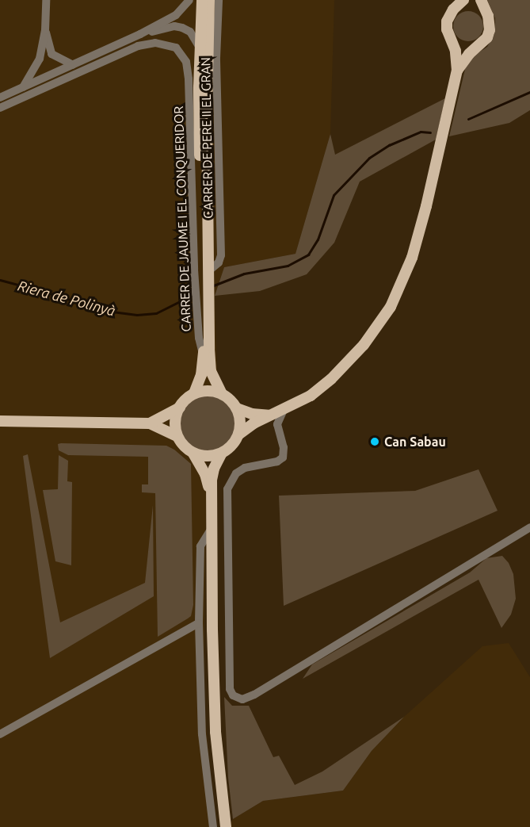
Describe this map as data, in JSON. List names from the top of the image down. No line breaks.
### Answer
{"streets":{"street":["CARRER DE PERE II EL GRAN","CARRER DE JAUME I EL CONQUERIDOR"]},"water":["Riera de Polinyà"],"places":["Can Sabau"]}
